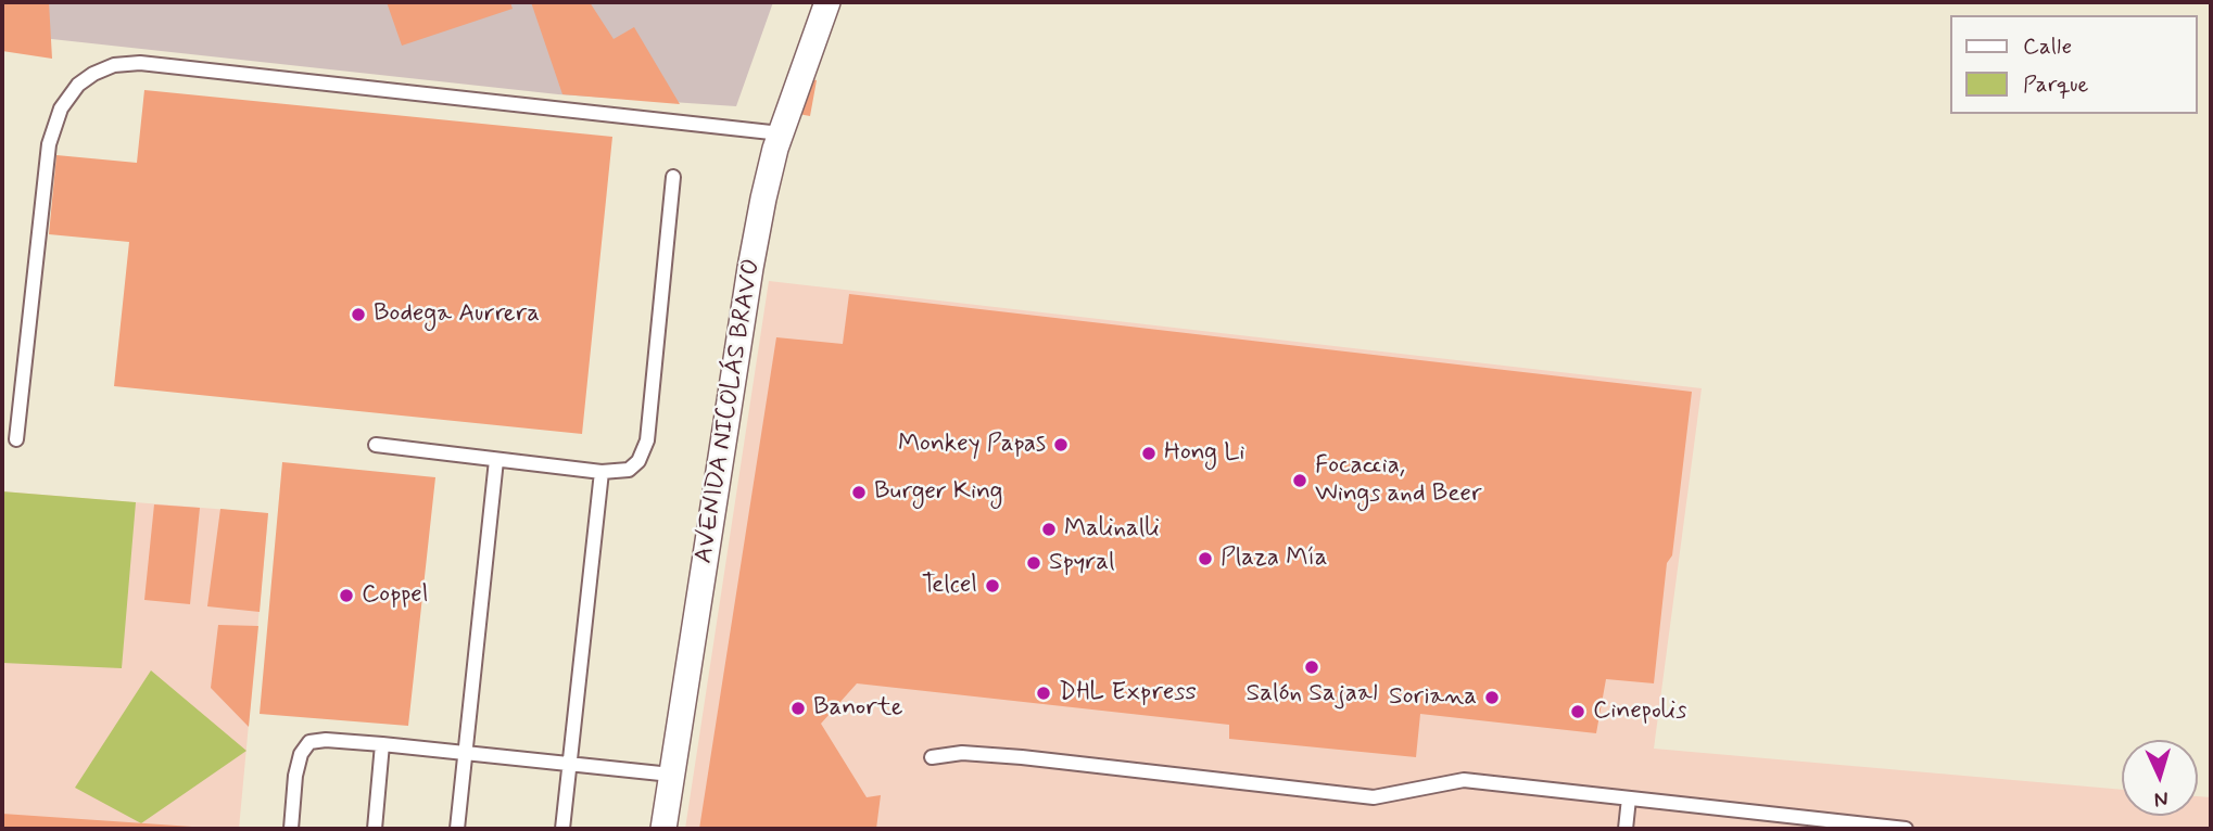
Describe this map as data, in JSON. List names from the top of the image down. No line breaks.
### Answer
{"streets":{"street":["AVENIDA NICOLÁS BRAVO"]},"places":["Bodega Aurrera","Monkey Papas","Hong Li","Focaccia, Wings and Beer","Burger King","Malinalli","Plaza Mía","Spyral","Telcel","Coppel","Salón Sajaal","DHL Express","Soriana","Banorte","Cinepolis"],"legend":["Calle","Parque"],"north":"bottom"}
